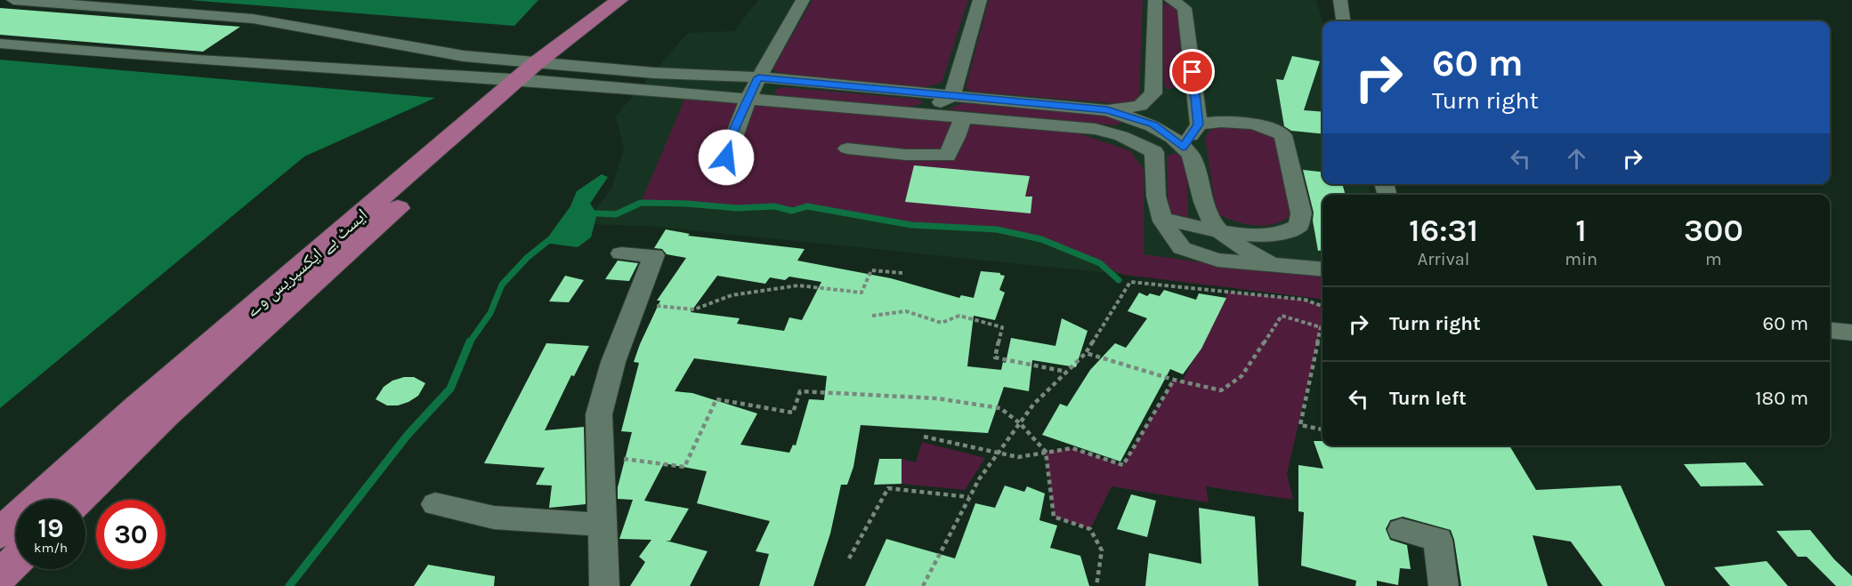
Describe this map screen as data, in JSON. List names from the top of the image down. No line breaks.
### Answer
{"streets":{"main road":["ایسٹ بے ایکسپریس وے"]},"page":{"turn":["60 m","Turn right"],"eta":["16:31","Arrival","1","min","300","m"],"list":[{"name":"Turn right","value":"60 m"},{"name":"Turn left","value":"180 m"}],"speed":"19 km/h","limit":"30"}}
